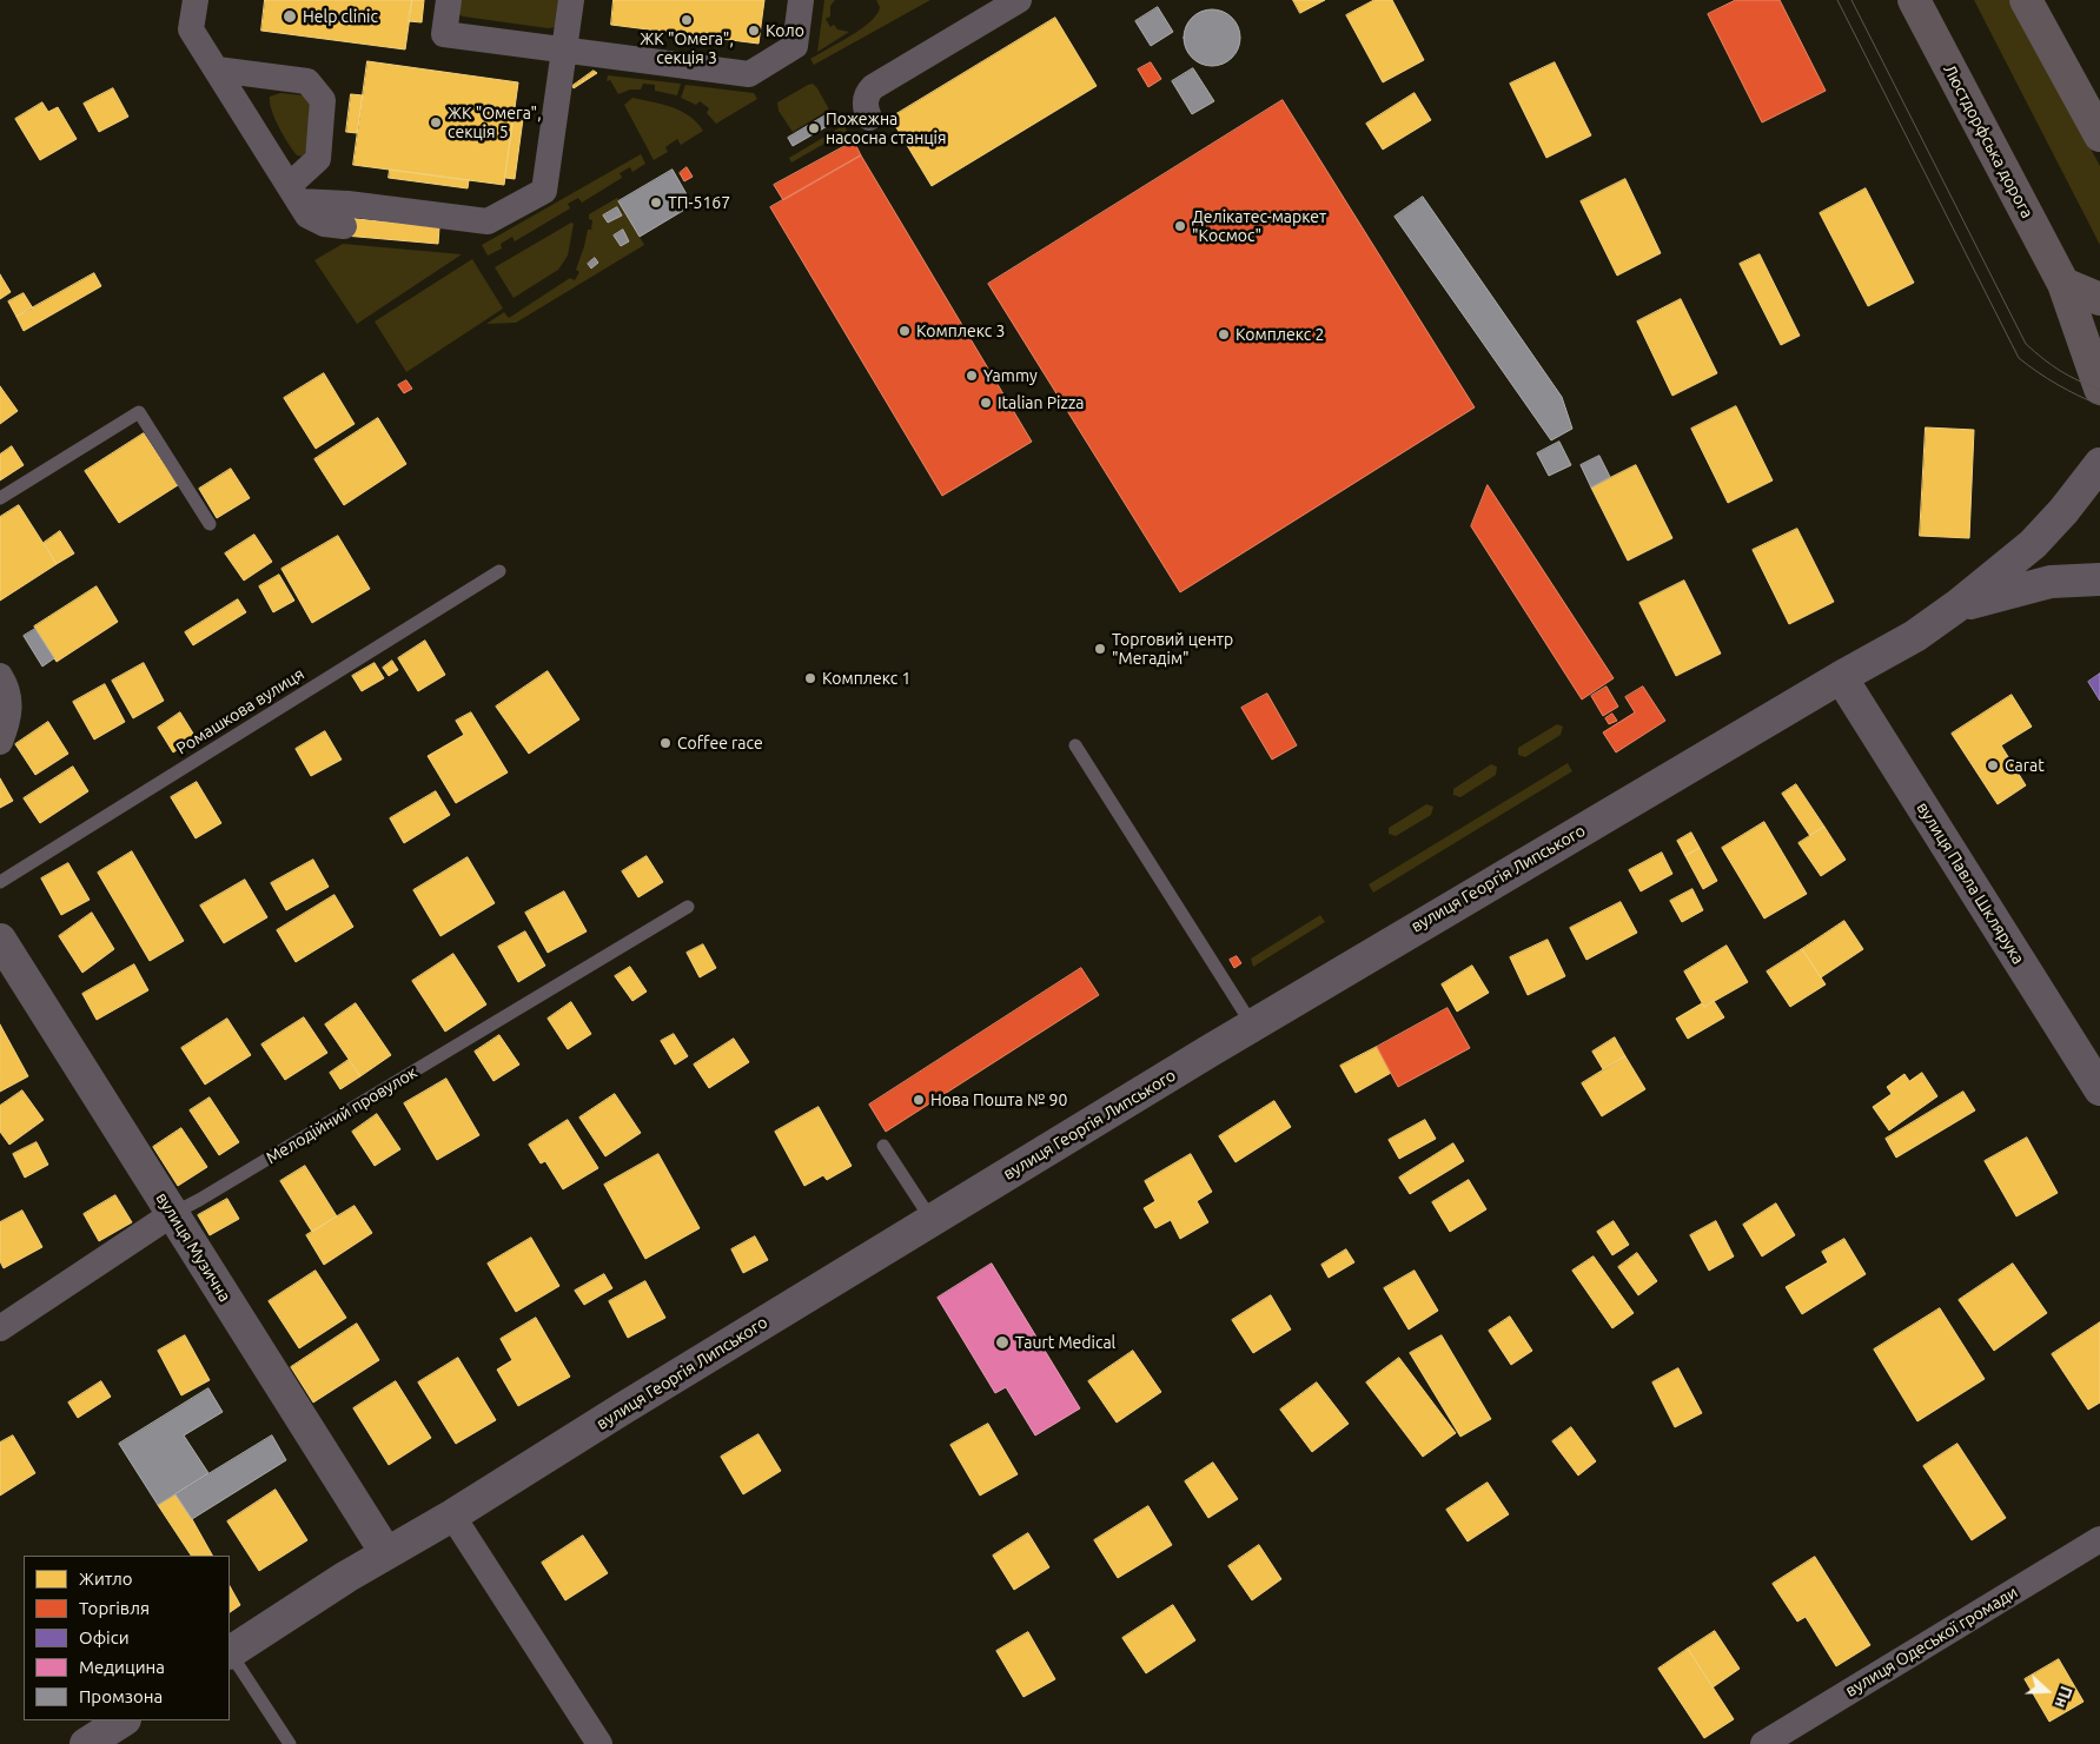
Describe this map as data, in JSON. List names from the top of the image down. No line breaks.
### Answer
{"streets":{"main road":["Люстдорфська дорога"],"street":["вулиця Георгія Липського","вулиця Павла Шклярука","Мелодійний провулок","вулиця Музична","вулиця Одеської громади"],"lane":["Ромашкова вулиця"]},"crossings":[["вулиця Георгія Липського","вулиця Павла Шклярука"],["вулиця Георгія Липського","вулиця Музична"],["Мелодійний провулок","вулиця Музична"]],"places":["Help clinic","ЖК \"Омега\", секція 3","Коло","ЖК \"Омега\", секція 5","Пожежна насосна станція","ТП-5167","Делікатес-маркет \"Космос\"","Комплекс 3","Комплекс 2","Yammy","Italian Pizza","Торговий центр \"Мегадім\"","Комплекс 1","Coffee race","Carat","Нова Пошта № 90","Taurt Medical"],"legend":["Житло","Торгівля","Офіси","Медицина","Промзона"],"north":"right"}
